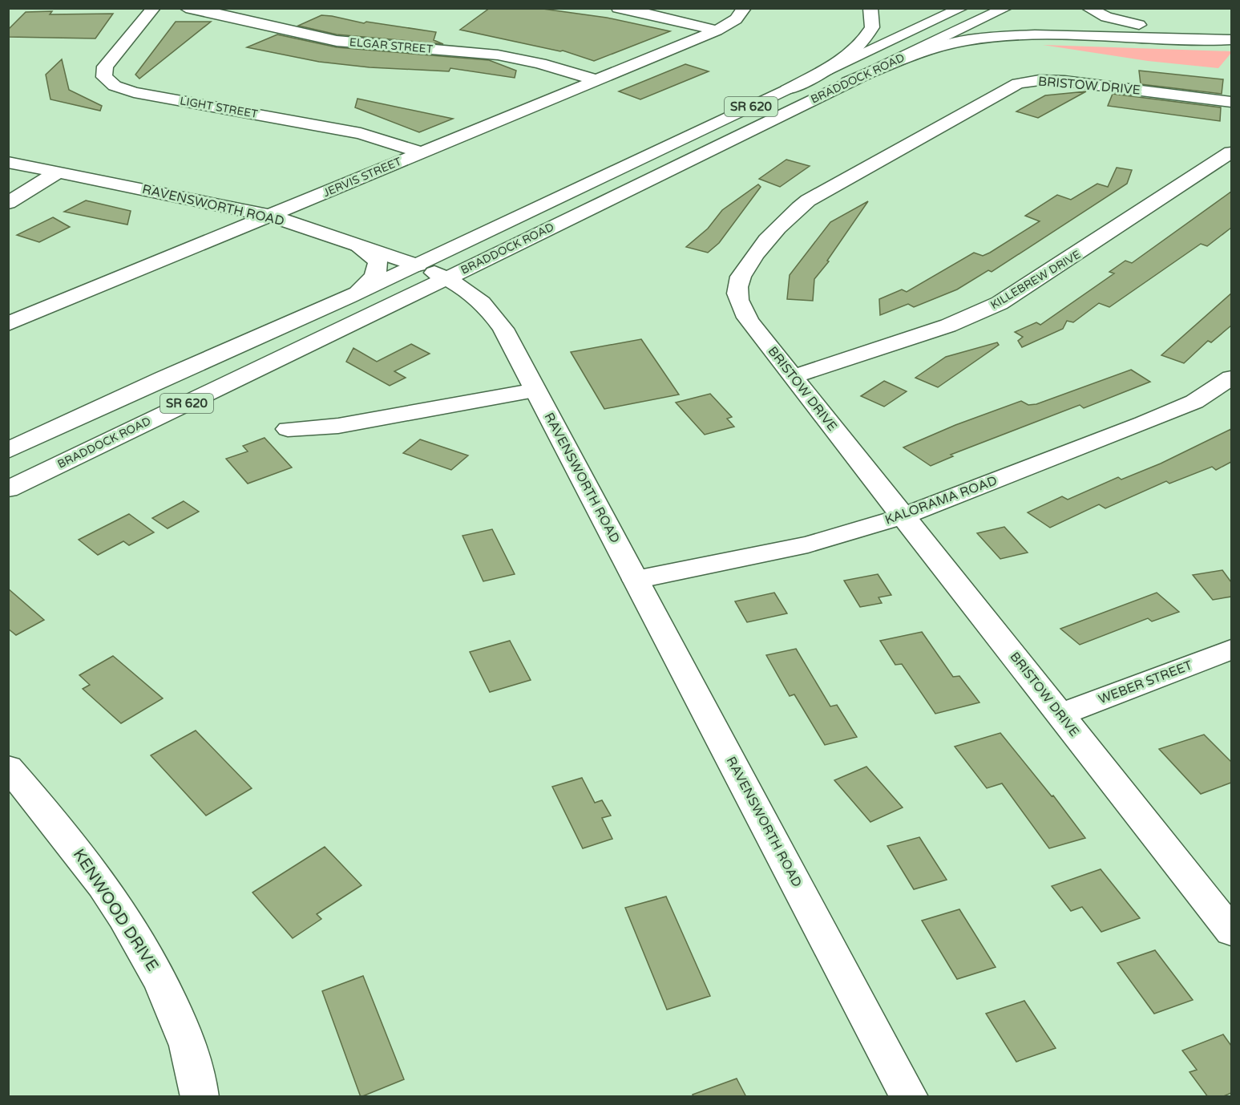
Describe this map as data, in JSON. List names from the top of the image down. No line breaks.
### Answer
{"streets":{"main road":["ELGAR STREET","BRADDOCK ROAD","BRISTOW DRIVE","SR 620","LIGHT STREET","JERVIS STREET","RAVENSWORTH ROAD","KILLEBREW DRIVE","KALORAMA ROAD","WEBER STREET","KENWOOD DRIVE"]},"crossings":[["ELGAR STREET","JERVIS STREET"],["BRADDOCK ROAD","RAVENSWORTH ROAD"],["BRISTOW DRIVE","KILLEBREW DRIVE"],["BRISTOW DRIVE","KALORAMA ROAD"],["BRISTOW DRIVE","WEBER STREET"],["LIGHT STREET","JERVIS STREET"],["JERVIS STREET","RAVENSWORTH ROAD"],["RAVENSWORTH ROAD","KALORAMA ROAD"]]}
